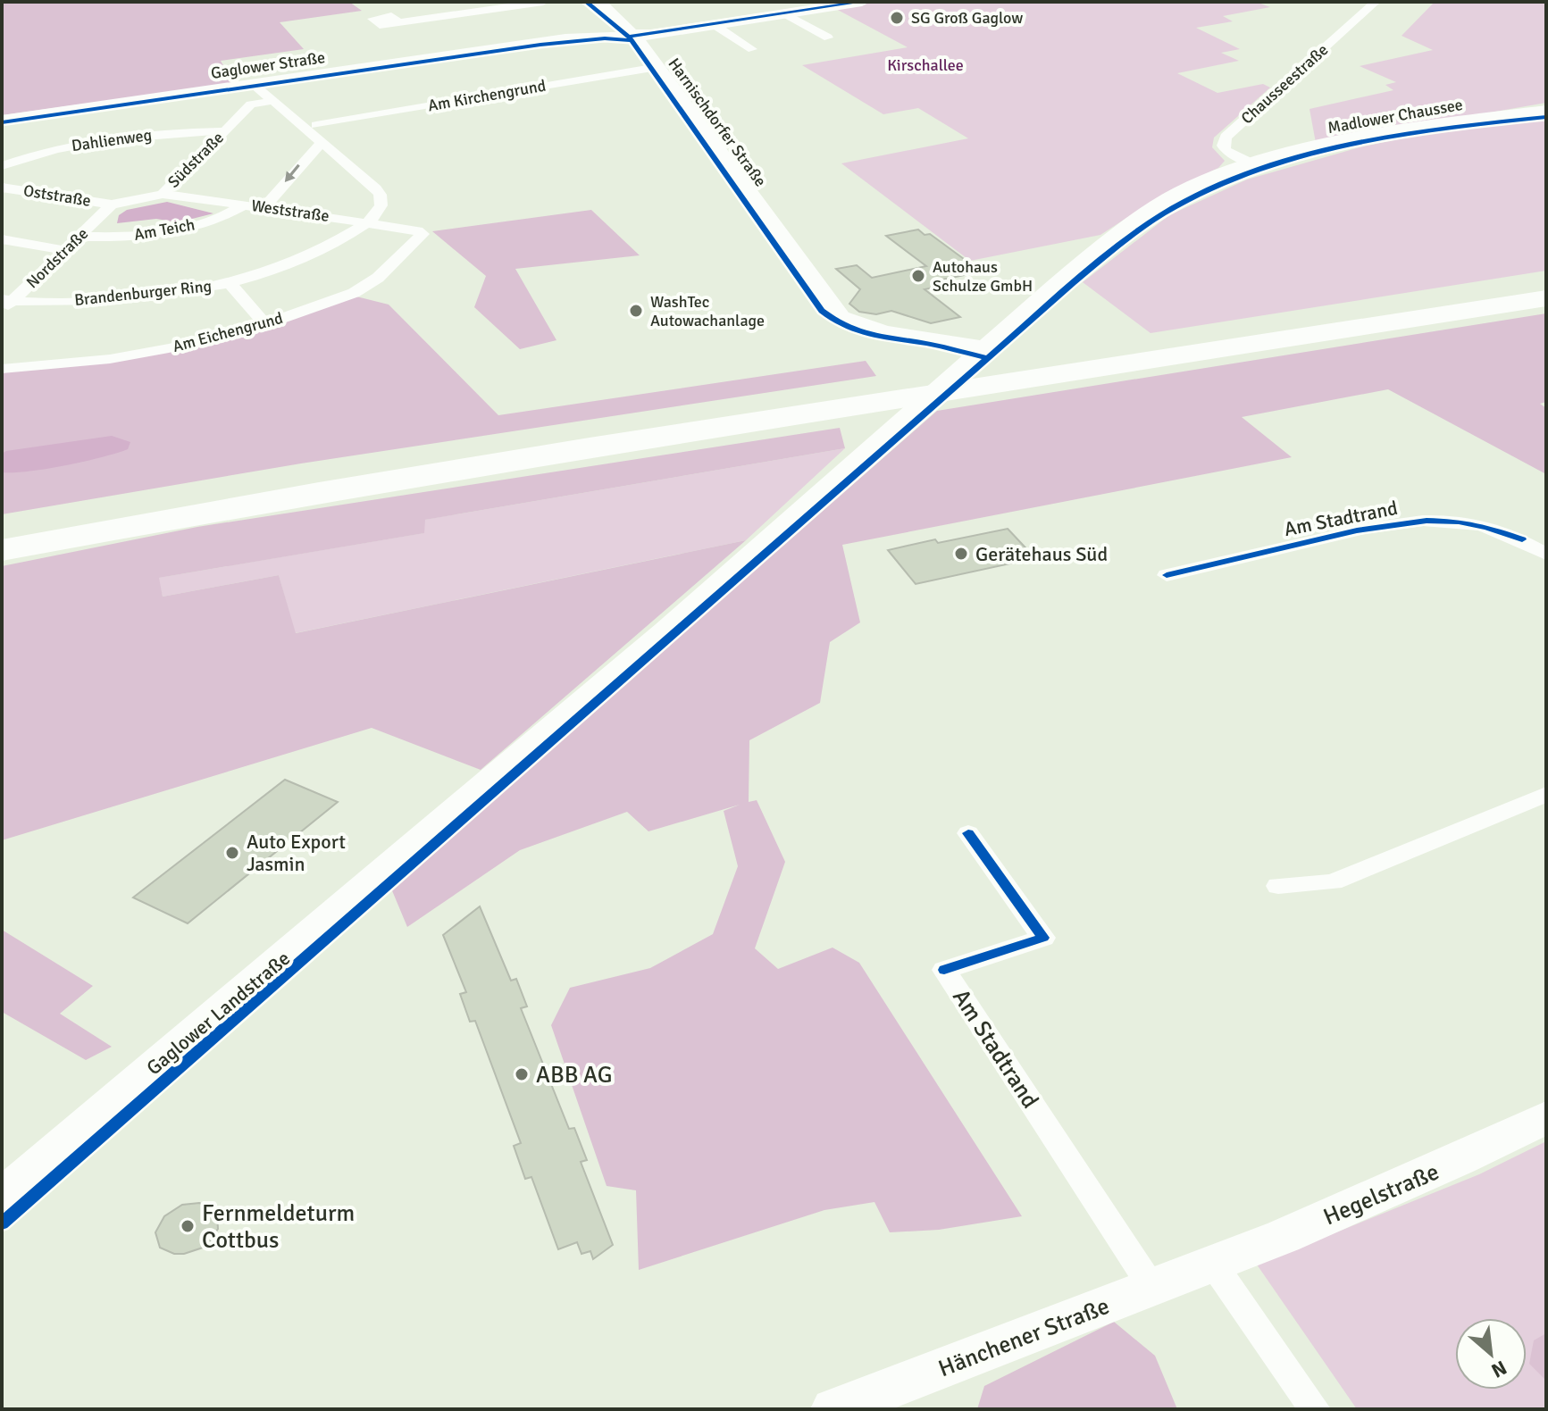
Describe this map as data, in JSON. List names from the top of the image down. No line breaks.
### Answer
{"streets":{"main road":["Madlower Chaussee","Harnischdorfer Straße","Gaglower Landstraße","Hegelstraße","Hänchener Straße"],"street":["Gaglower Straße","Chausseestraße","Am Kirchengrund","Dahlienweg","Südstraße","Oststraße","Weststraße","Am Teich","Nordstraße","Brandenburger Ring","Am Eichengrund","Am Stadtrand"]},"crossings":[["Gaglower Straße","Harnischdorfer Straße"],["Chausseestraße","Madlower Chaussee"],["Am Kirchengrund","Harnischdorfer Straße"],["Madlower Chaussee","Harnischdorfer Straße"],["Madlower Chaussee","Gaglower Landstraße"],["Harnischdorfer Straße","Gaglower Landstraße"],["Dahlienweg","Südstraße"],["Südstraße","Oststraße"],["Südstraße","Weststraße"],["Südstraße","Nordstraße"],["Oststraße","Nordstraße"],["Weststraße","Am Teich"],["Weststraße","Brandenburger Ring"],["Weststraße","Am Eichengrund"],["Am Teich","Nordstraße"],["Nordstraße","Brandenburger Ring"],["Am Stadtrand","Hänchener Straße"],["Hegelstraße","Hänchener Straße"]],"parks":["Kirschallee"],"places":["SG Groß Gaglow","Autohaus Schulze GmbH","WashTec Autowachanlage","Gerätehaus Süd","Auto Export Jasmin","ABB AG","Fernmeldeturm Cottbus"],"north":"bottom right"}
